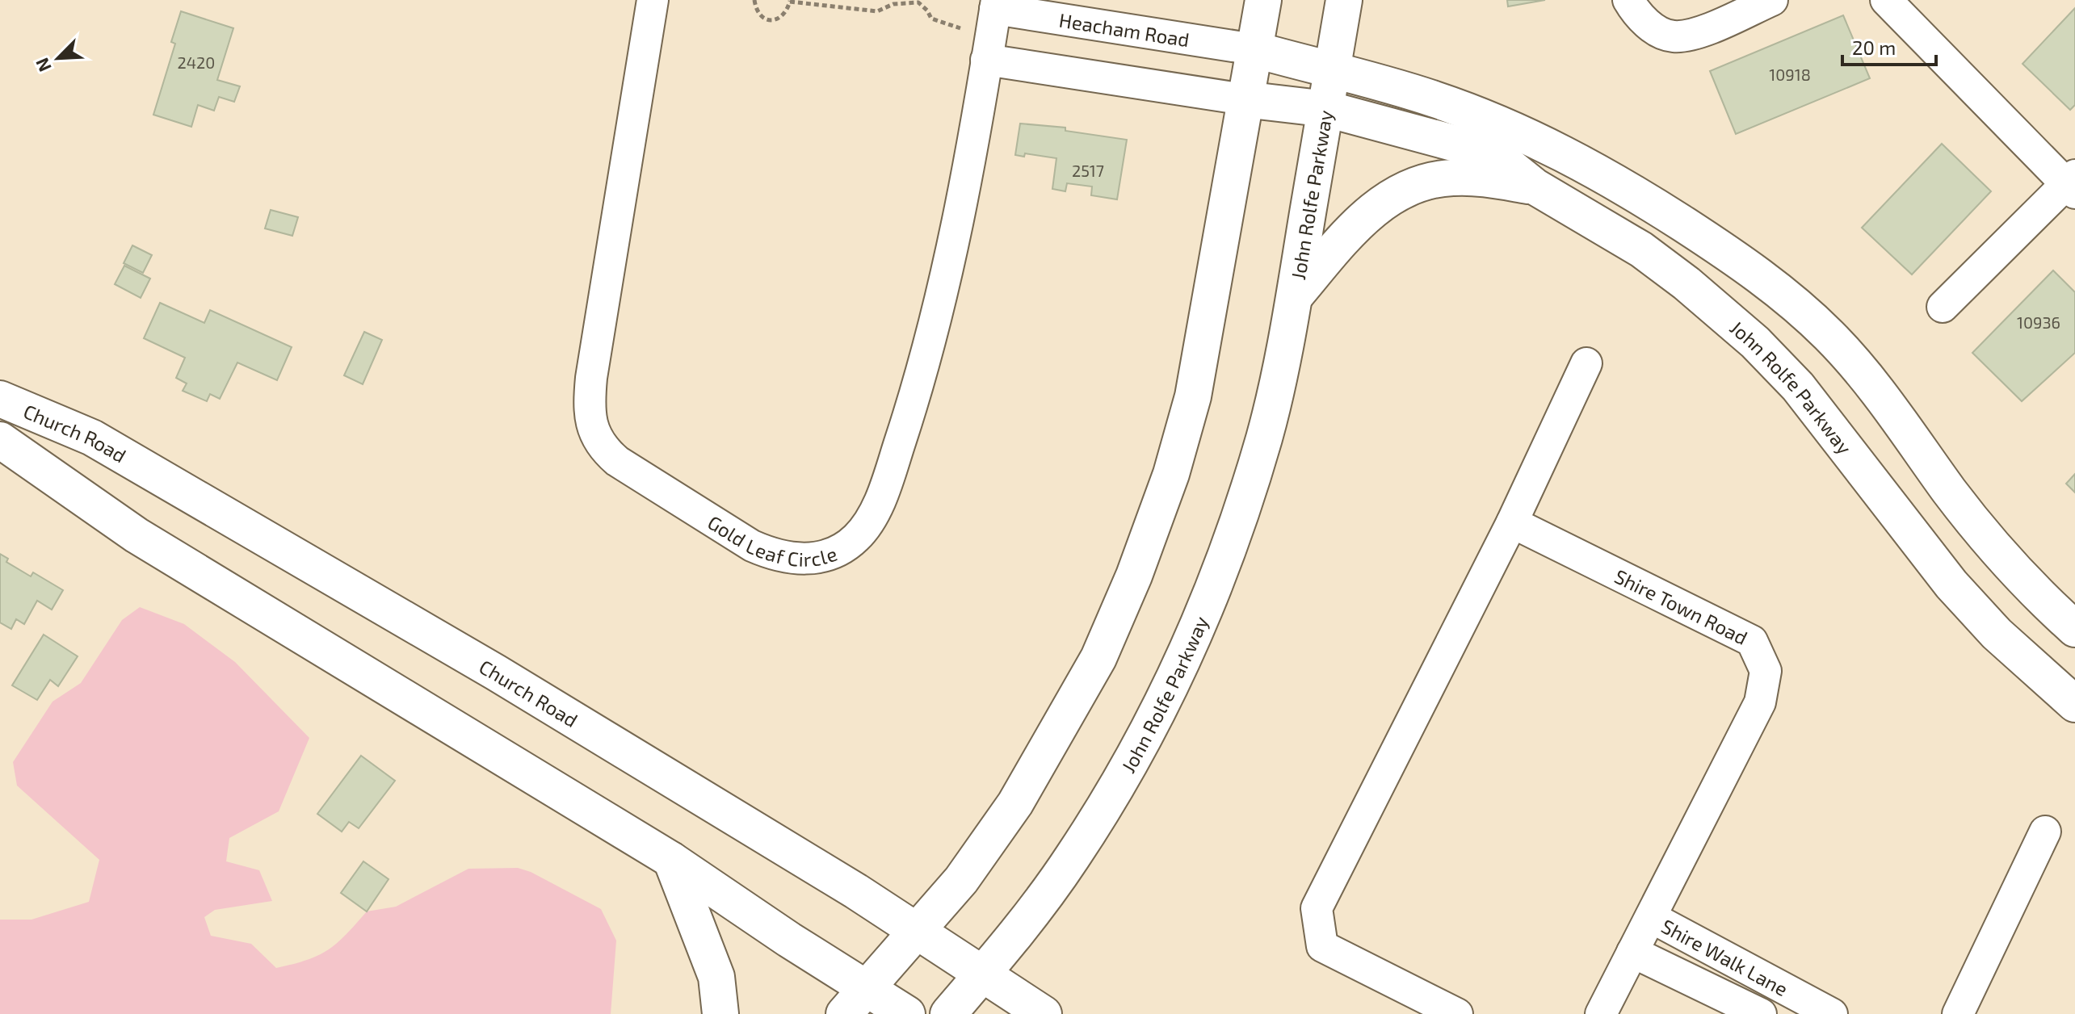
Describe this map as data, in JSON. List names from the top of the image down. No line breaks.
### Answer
{"streets":{"main road":["John Rolfe Parkway","Church Road"],"street":["Heacham Road","Gold Leaf Circle","Shire Town Road","Shire Walk Lane"]},"crossings":[["Heacham Road","Gold Leaf Circle"],["John Rolfe Parkway","Church Road"],["Shire Town Road","Shire Walk Lane"]],"house_numbers":["2420","10918","2517","10936"],"scale_bar":"20 m","north":"bottom left"}
